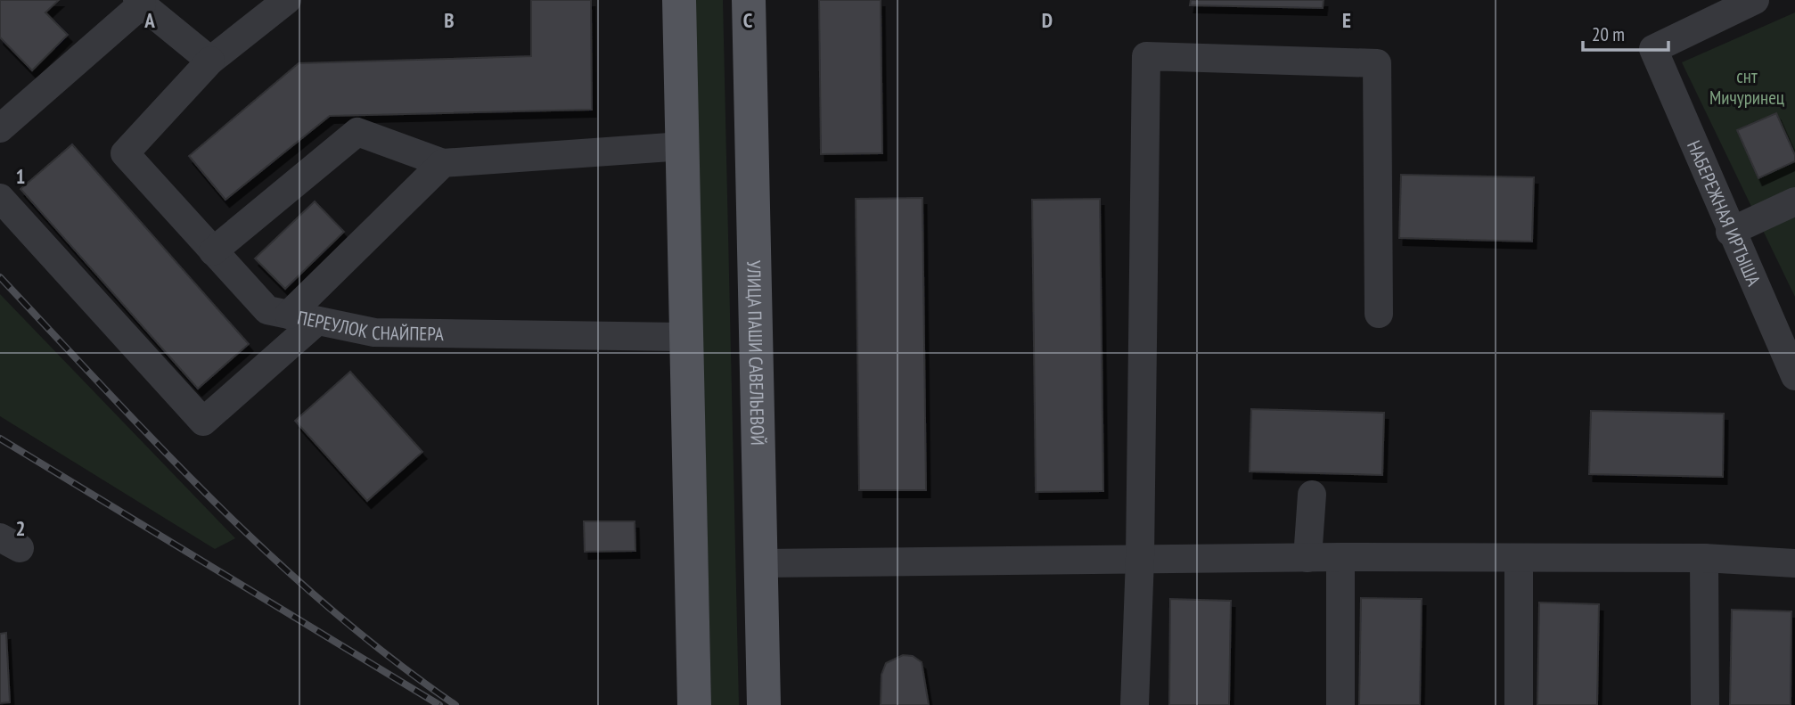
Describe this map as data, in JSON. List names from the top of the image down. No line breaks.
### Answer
{"streets":{"main road":["УЛИЦА ПАШИ САВЕЛЬЕВОЙ"],"street":["НАБЕРЕЖНАЯ ИРТЫША","ПЕРЕУЛОК СНАЙПЕРА"]},"parks":["снт Мичуринец"],"scale_bar":"20 m","grid":{"columns":["A","B","C","D","E"],"rows":["1","2"]}}
